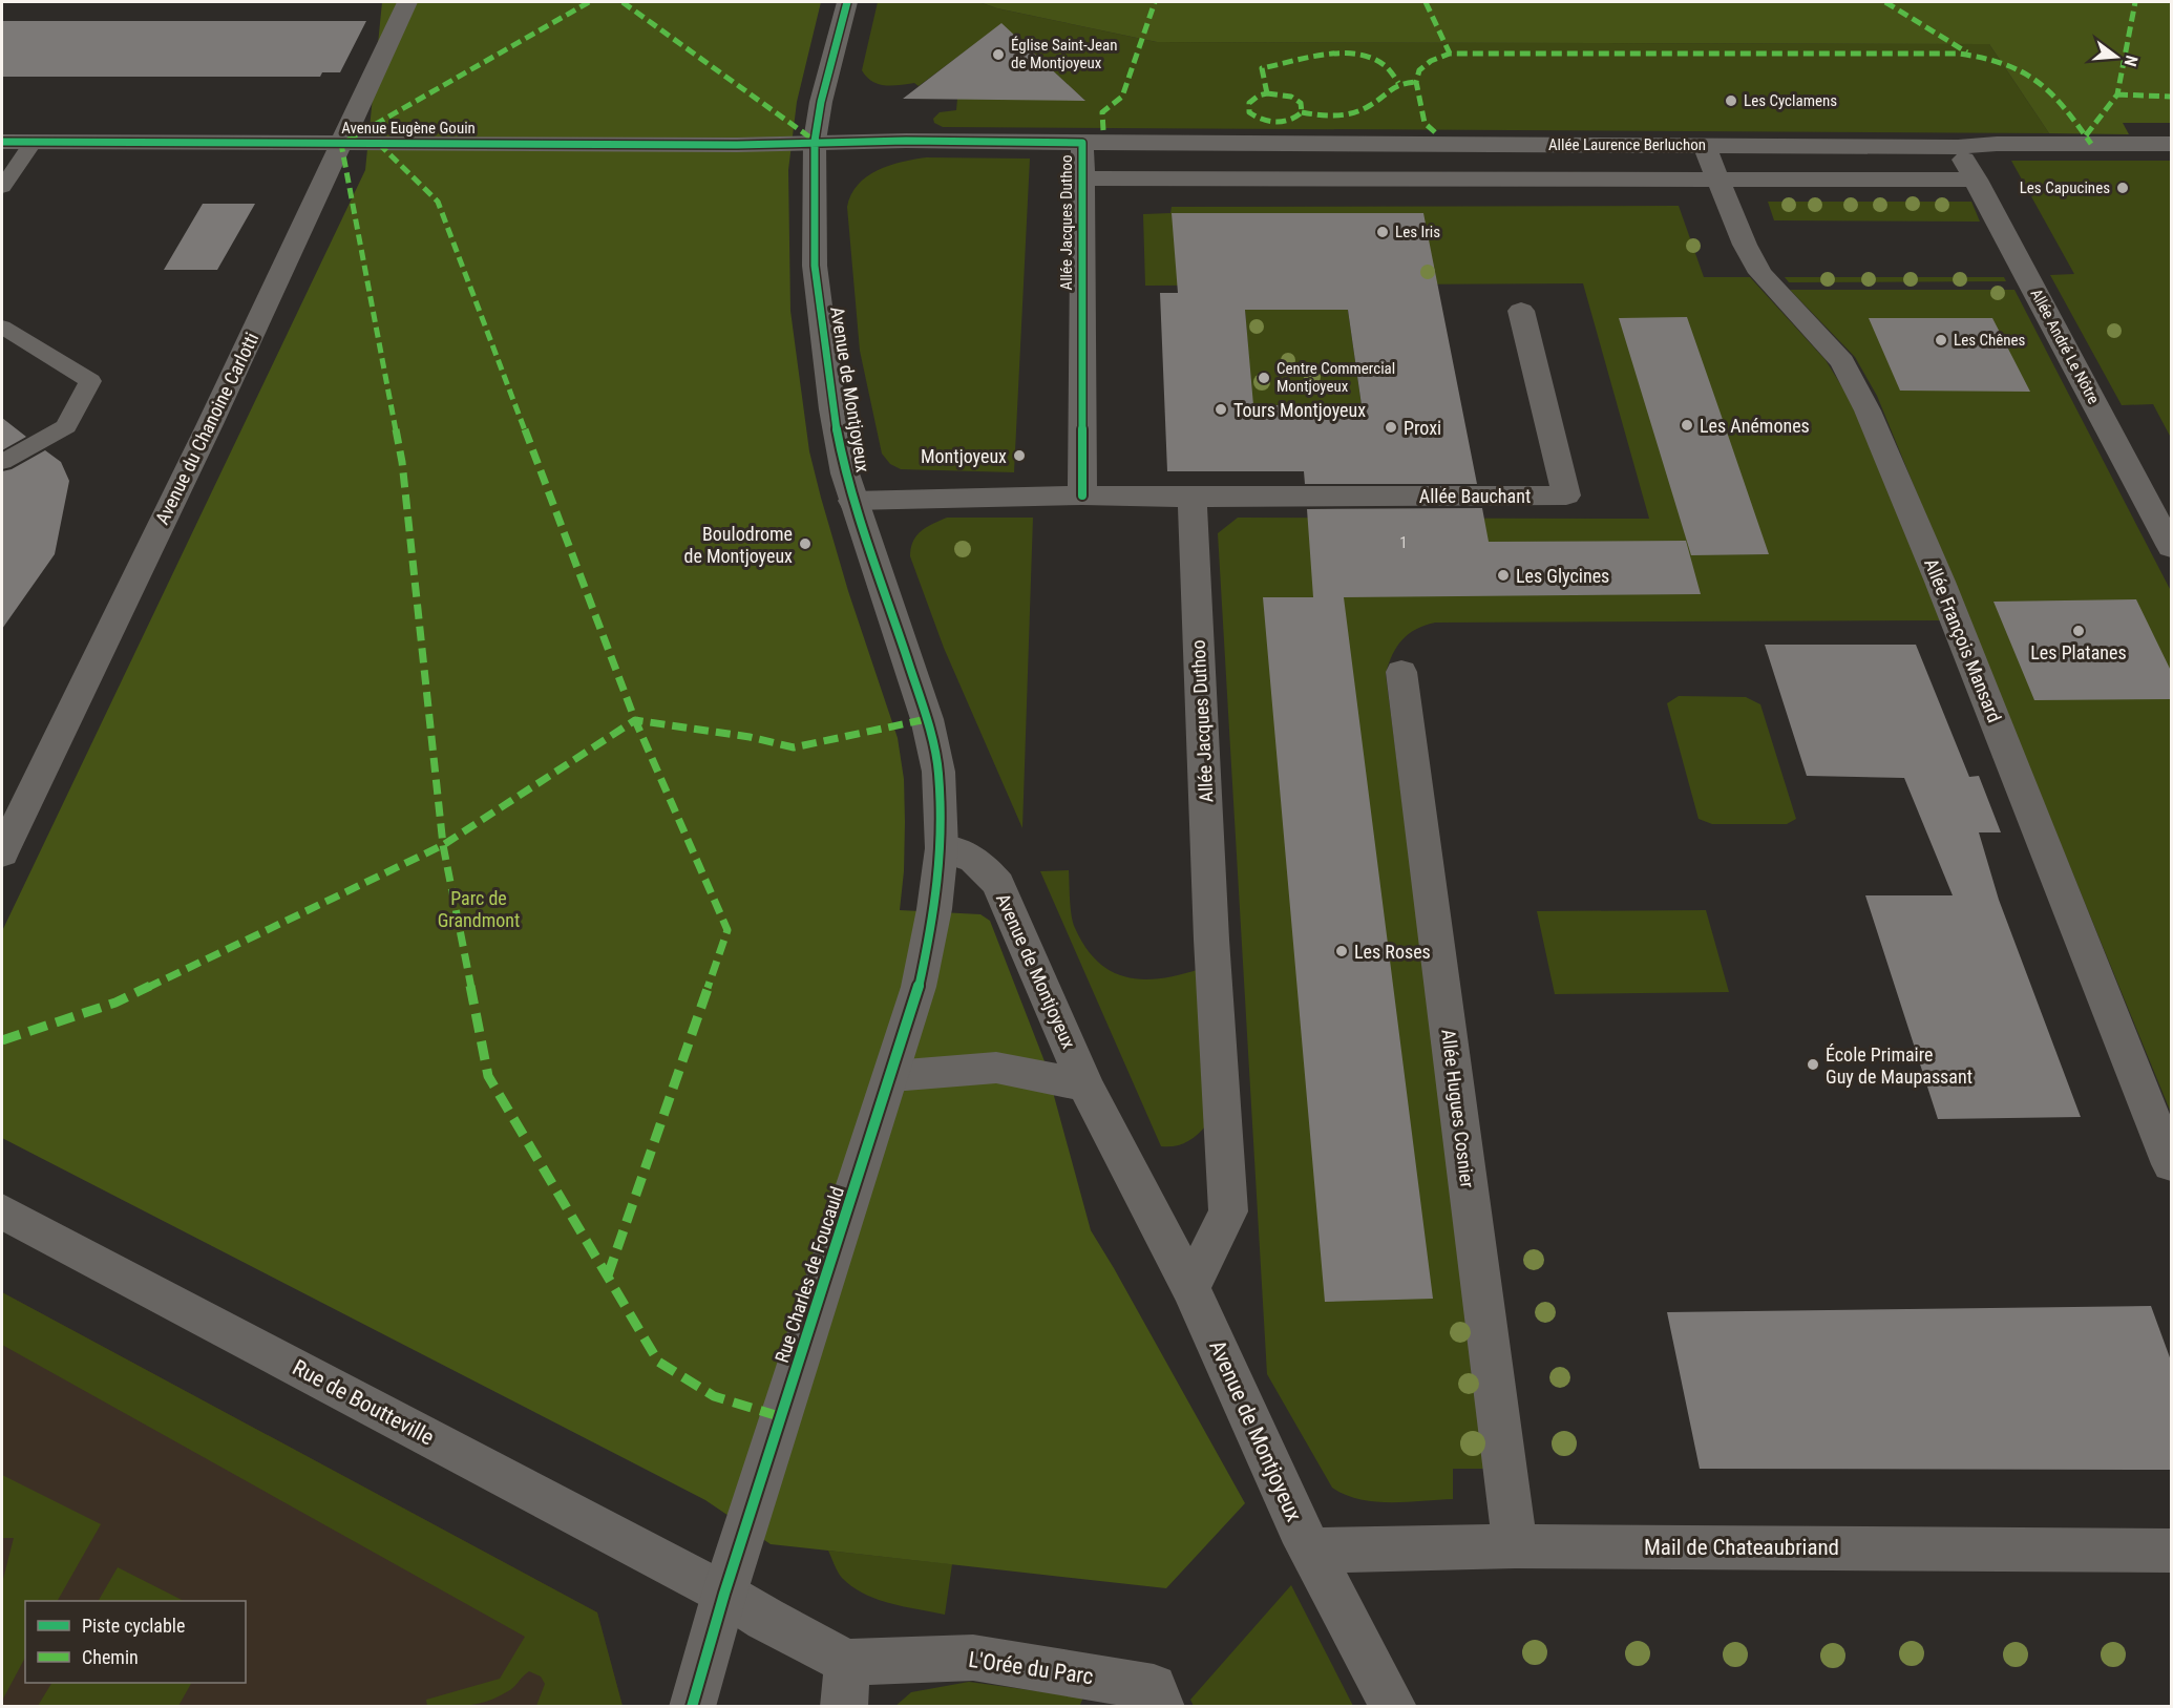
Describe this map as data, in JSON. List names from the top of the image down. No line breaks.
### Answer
{"streets":{"street":["Avenue Eugène Gouin","Allée Laurence Berluchon","Allée Jacques Duthoo","Allée André Le Nôtre","Avenue de Montjoyeux","Avenue du Chanoine Carlotti","Allée Bauchant","Allée François Mansard","Allée Hugues Cosnier","Rue Charles de Foucauld","Rue de Boutteville","Mail de Chateaubriand","L'Orée du Parc"]},"crossings":[["Avenue Eugène Gouin","Allée Jacques Duthoo"],["Avenue Eugène Gouin","Avenue de Montjoyeux"],["Avenue Eugène Gouin","Avenue du Chanoine Carlotti"],["Allée Laurence Berluchon","Allée Jacques Duthoo"],["Allée Laurence Berluchon","Allée André Le Nôtre"],["Allée Laurence Berluchon","Allée François Mansard"],["Allée Jacques Duthoo","Avenue de Montjoyeux"],["Allée Jacques Duthoo","Allée Bauchant"],["Avenue de Montjoyeux","Rue Charles de Foucauld"],["Avenue de Montjoyeux","Mail de Chateaubriand"],["Allée Hugues Cosnier","Mail de Chateaubriand"],["Rue Charles de Foucauld","Rue de Boutteville"],["Rue Charles de Foucauld","L'Orée du Parc"],["Rue de Boutteville","L'Orée du Parc"]],"parks":["Parc de Grandmont"],"places":["Église Saint-Jean de Montjoyeux","Les Cyclamens","Les Capucines","Les Iris","Les Chênes","Centre Commercial Montjoyeux","Tours Montjoyeux","Les Anémones","Proxi","Montjoyeux","Boulodrome de Montjoyeux","Les Glycines","Les Platanes","Les Roses","École Primaire Guy de Maupassant"],"house_numbers":["1"],"legend":["Piste cyclable","Chemin"],"north":"right"}
